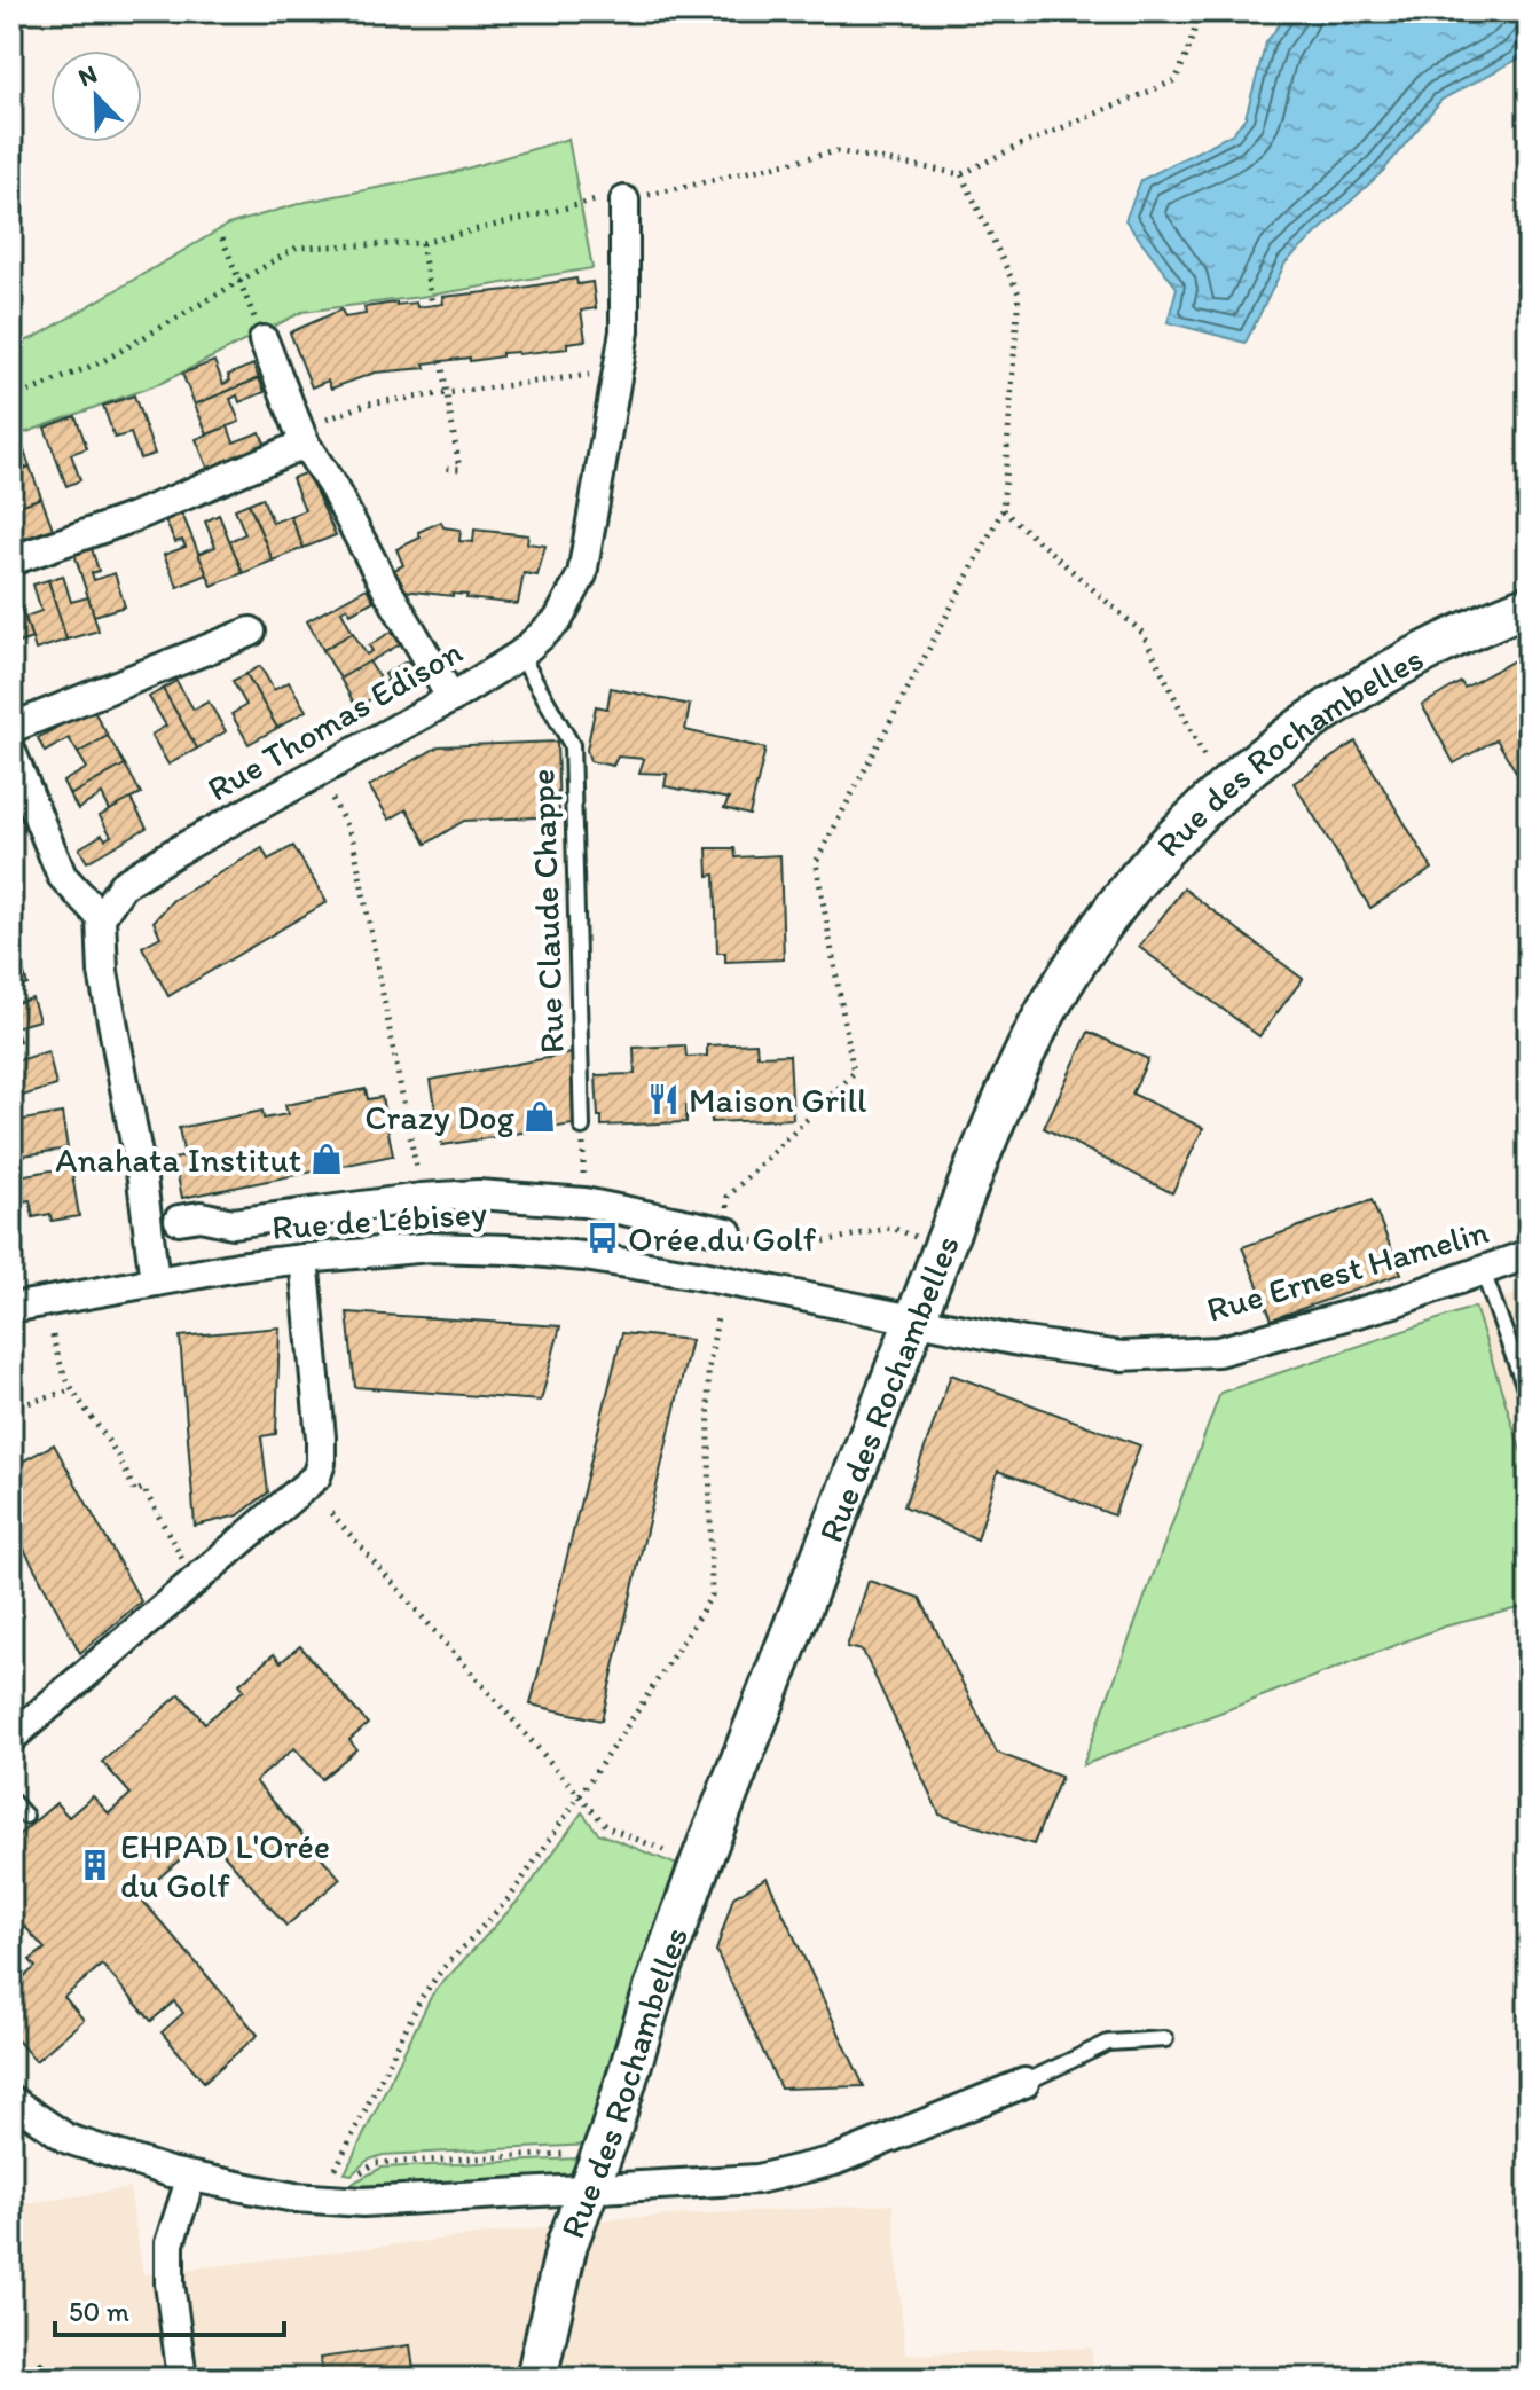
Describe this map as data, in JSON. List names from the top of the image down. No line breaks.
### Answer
{"streets":{"main road":["Rue des Rochambelles"],"street":["Rue Thomas Edison","Rue de Lébisey","Rue Ernest Hamelin"],"lane":["Rue Claude Chappe"]},"crossings":[["Rue Thomas Edison","Rue Claude Chappe"],["Rue des Rochambelles","Rue de Lébisey"],["Rue des Rochambelles","Rue Ernest Hamelin"],["Rue de Lébisey","Rue Ernest Hamelin"]],"places":{"restaurant":["Maison Grill"],"shop":["Crazy Dog","Anahata Institut"],"bus stop":["Orée du Golf"],"building":["EHPAD L'Orée du Golf"]},"scale_bar":"50 m","north":"top left"}
